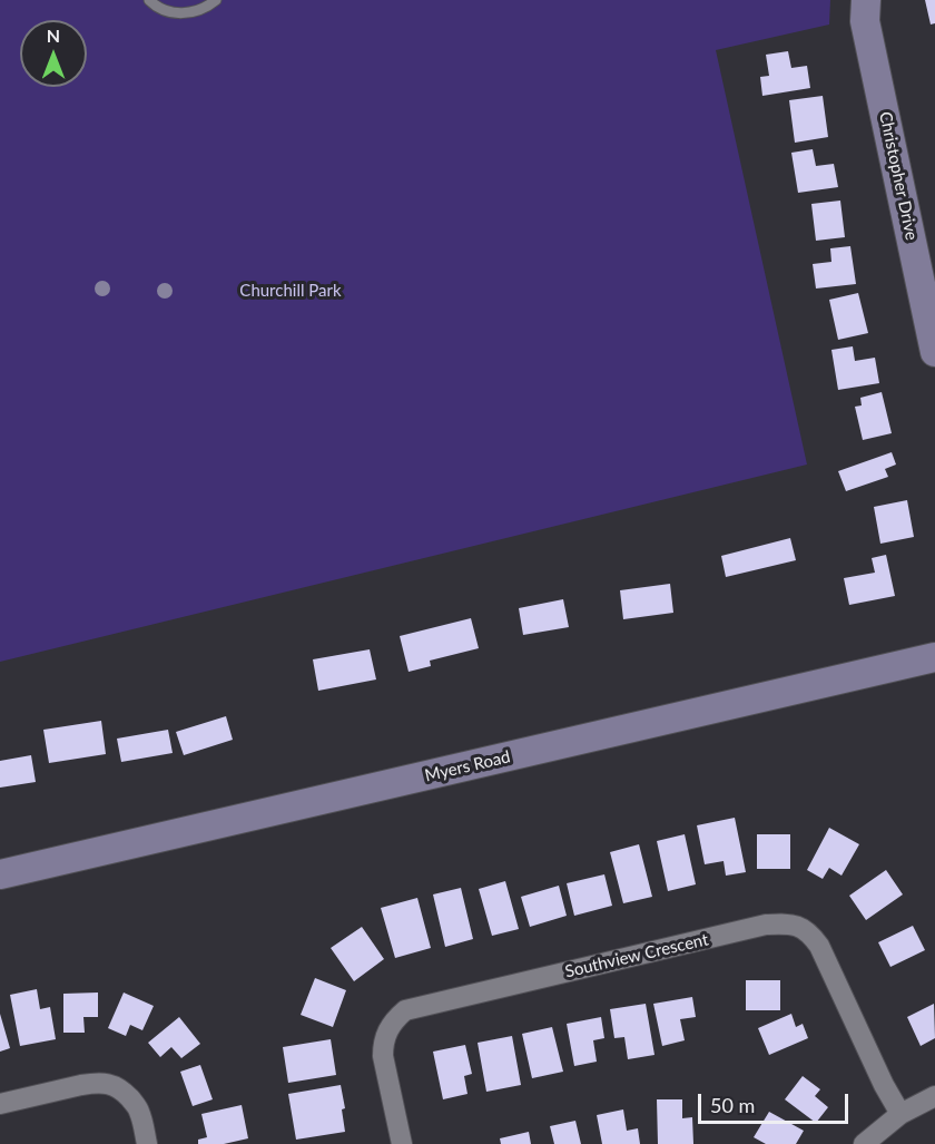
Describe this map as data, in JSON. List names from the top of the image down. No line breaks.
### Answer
{"streets":{"main road":["Christopher Drive","Myers Road"],"street":["Southview Crescent"]},"parks":["Churchill Park"],"scale_bar":"50 m","north":"top"}
